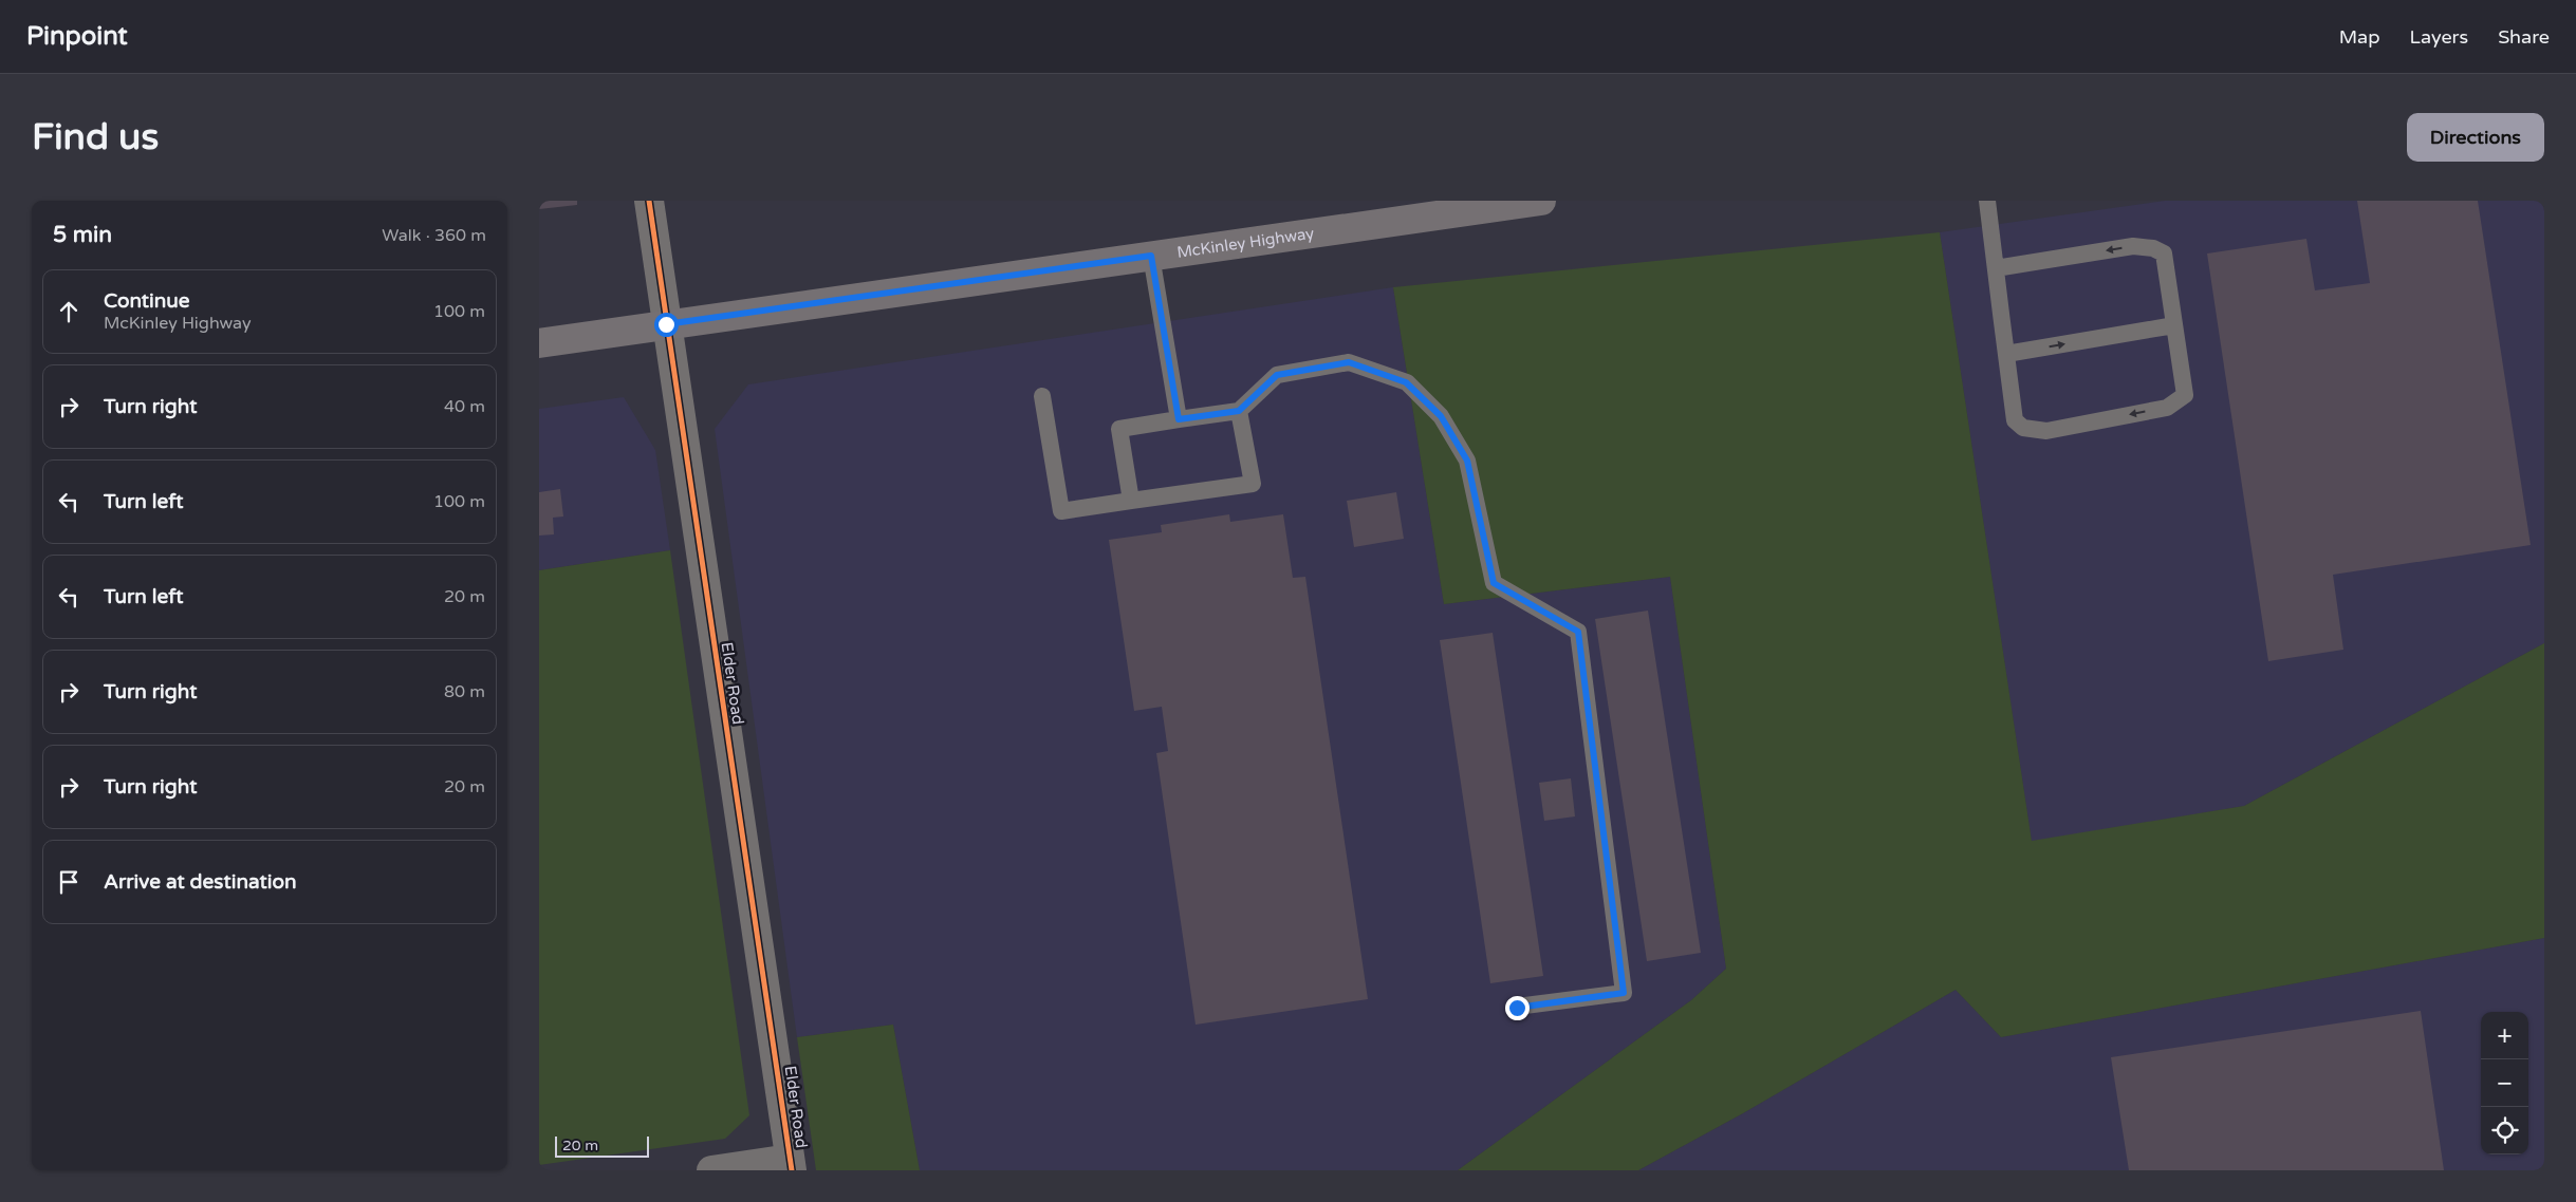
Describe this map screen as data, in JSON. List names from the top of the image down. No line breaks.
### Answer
{"streets":{"main road":["McKinley Highway"],"street":["Elder Road"]},"crossings":[["McKinley Highway","Elder Road"]],"scale_bar":"20 m","page":{"header":"Pinpoint","nav":["Map","Layers","Share"],"buttons":"Directions","title":"Find us","heading":["5 min","Walk · 360 m"],"list":[["Continue","McKinley Highway","100 m"],["Turn right","40 m"],["Turn left","100 m"],["Turn left","20 m"],["Turn right","80 m"],["Turn right","20 m"],"Arrive at destination"],"map_buttons":["+","−"],"scale":"20 m"}}
